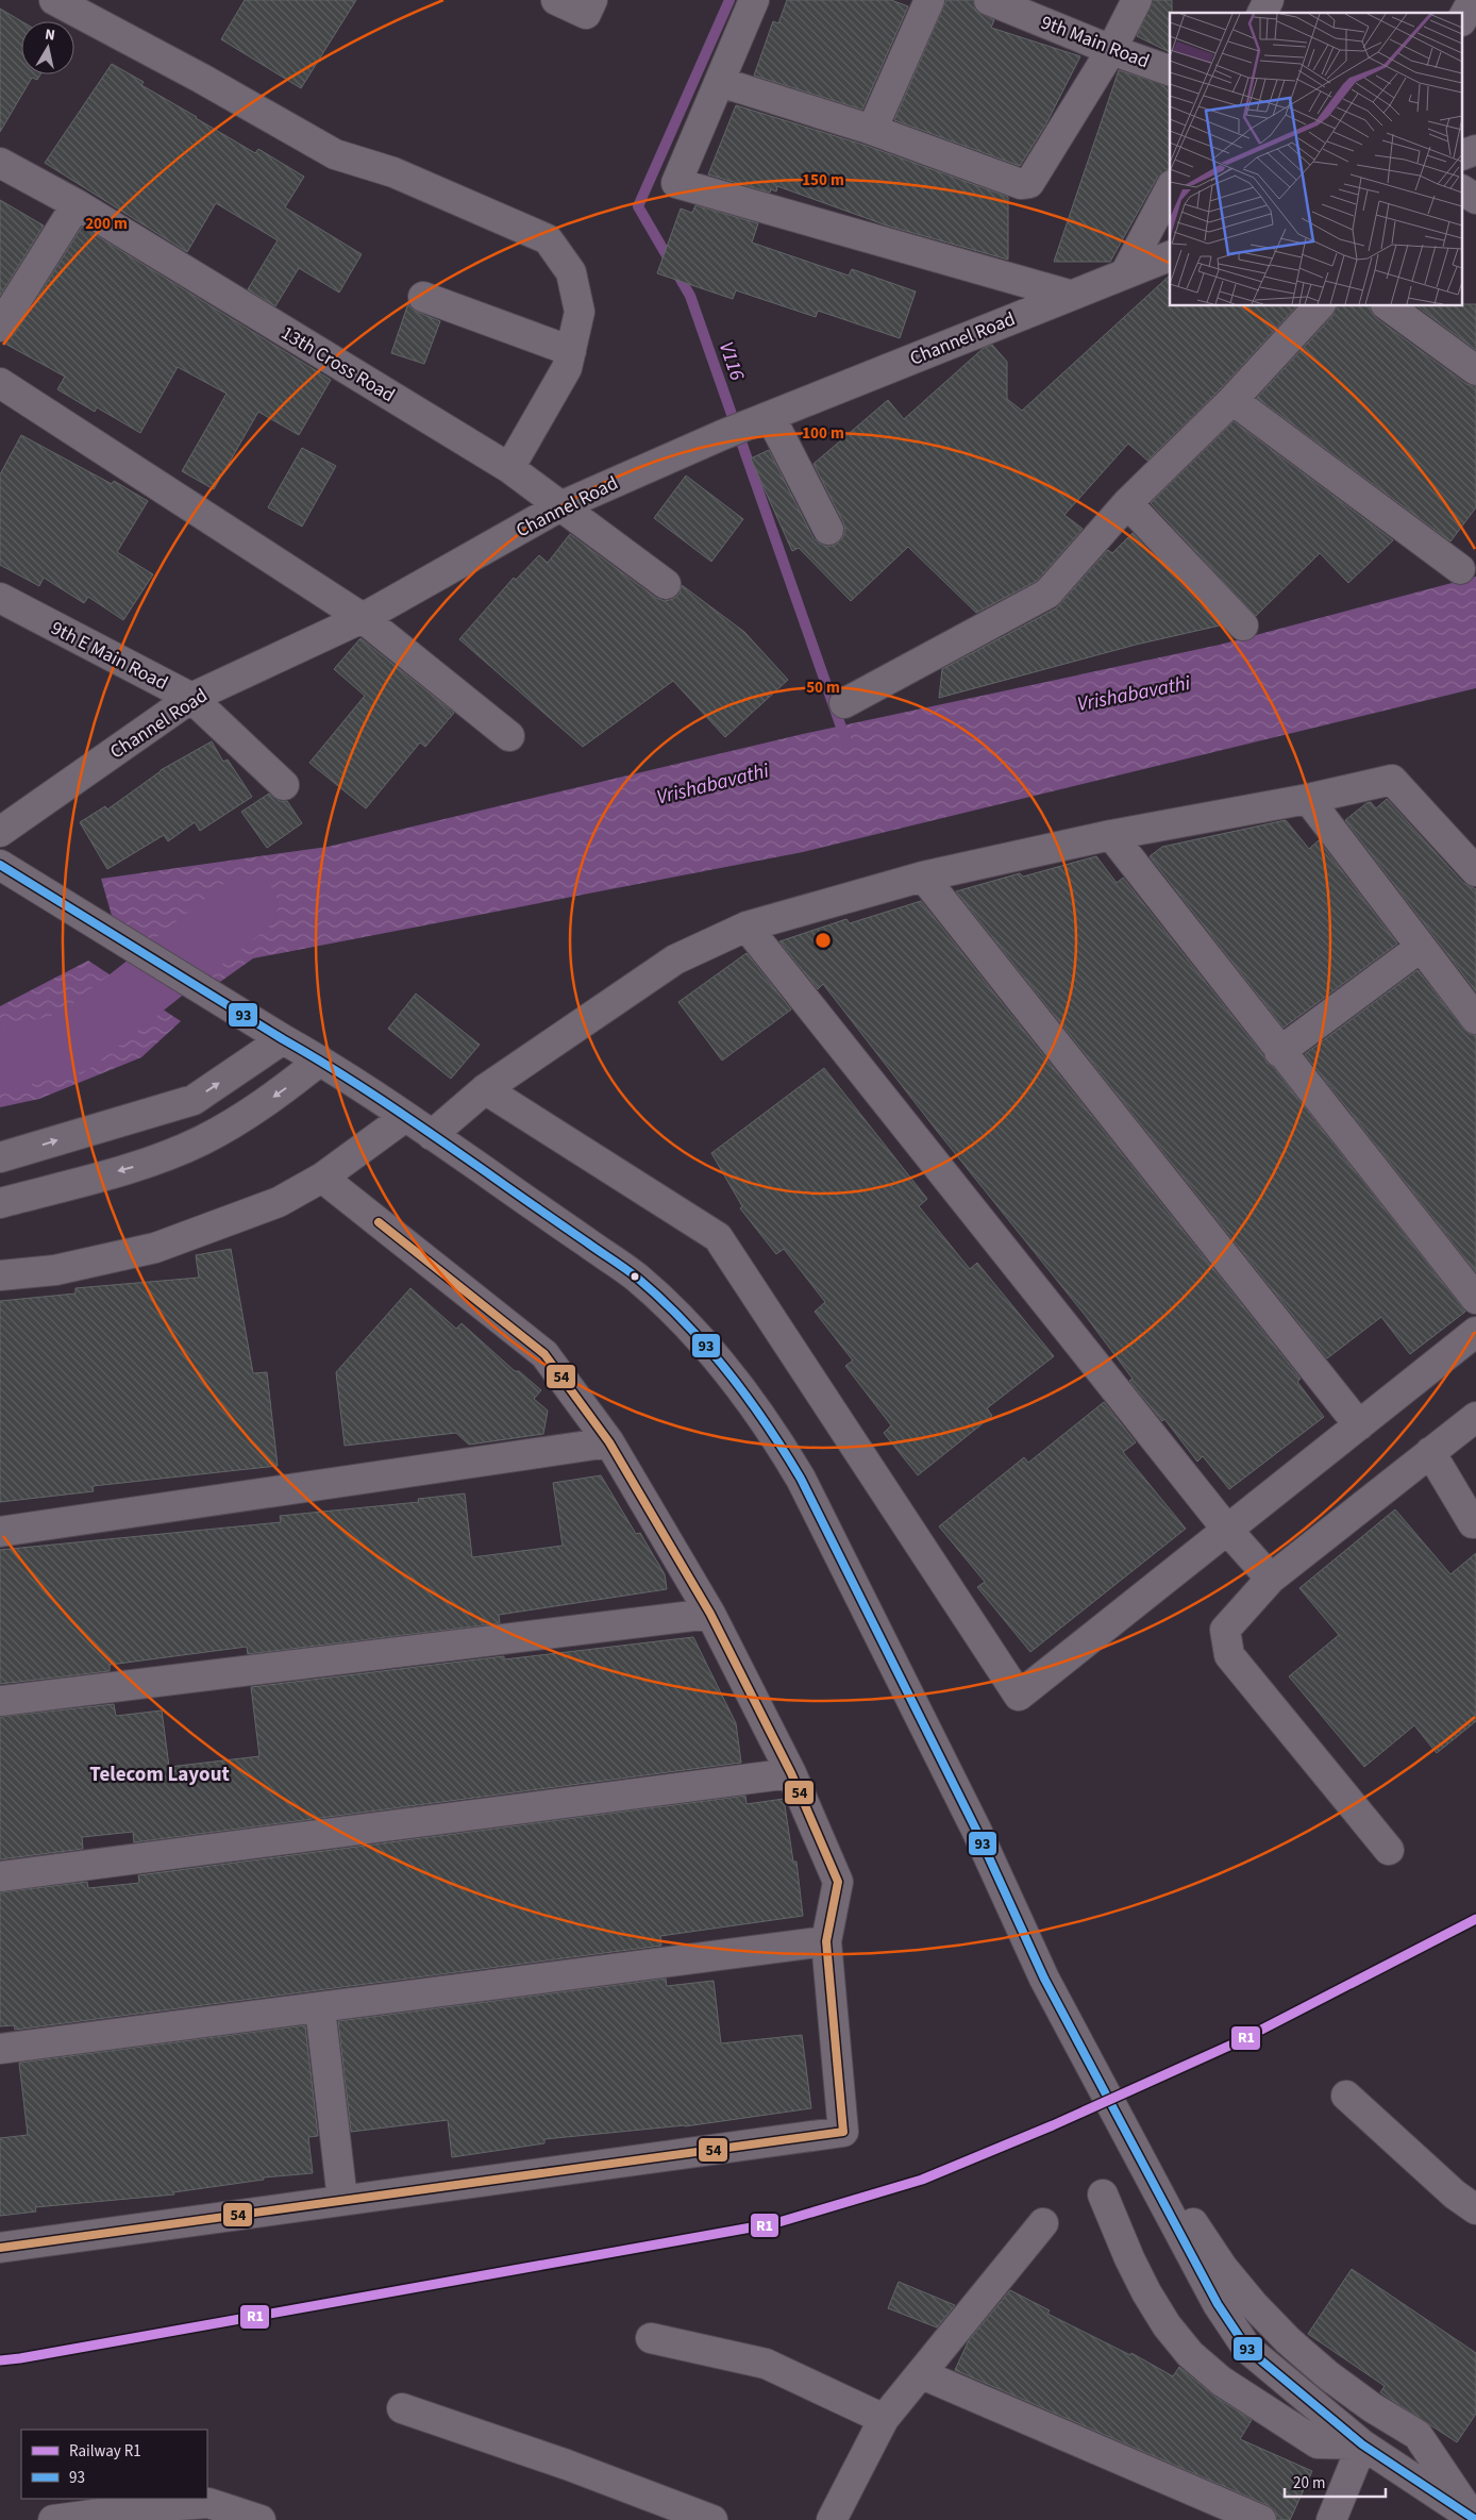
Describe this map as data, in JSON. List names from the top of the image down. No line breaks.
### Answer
{"streets":{"street":["9th Main Road","Channel Road","13th Cross Road","9th E Main Road"]},"crossings":[["Channel Road","13th Cross Road"],["Channel Road","9th E Main Road"]],"districts":["Telecom Layout"],"water":["V116","Vrishabavathi"],"lines":["transit line 93","transit line 54","rail line R1"],"legend":["Railway R1","93"],"scale_bar":"20 m","north":"top","rings":["150 m","200 m","100 m","50 m"]}
